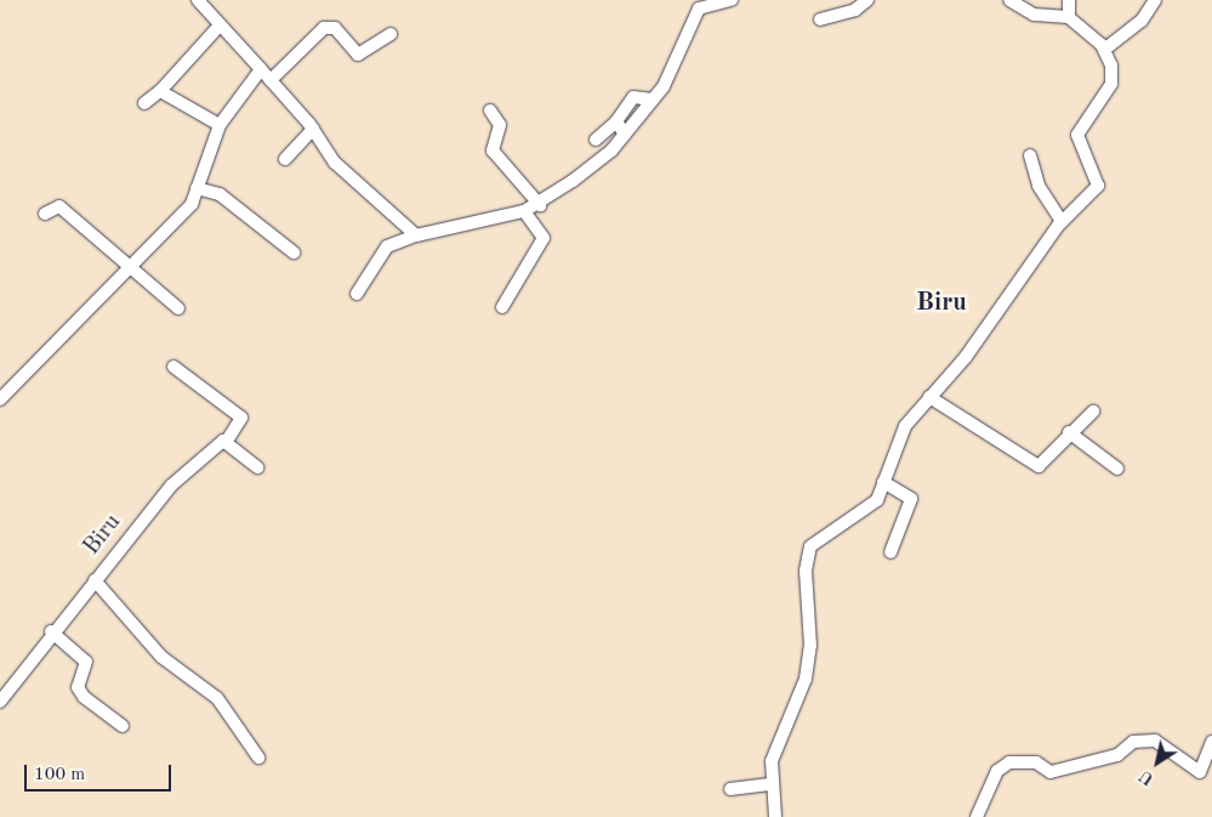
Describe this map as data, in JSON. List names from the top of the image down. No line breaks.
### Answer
{"streets":{"street":["Biru"]},"districts":["Biru"],"scale_bar":"100 m","north":"bottom left"}
